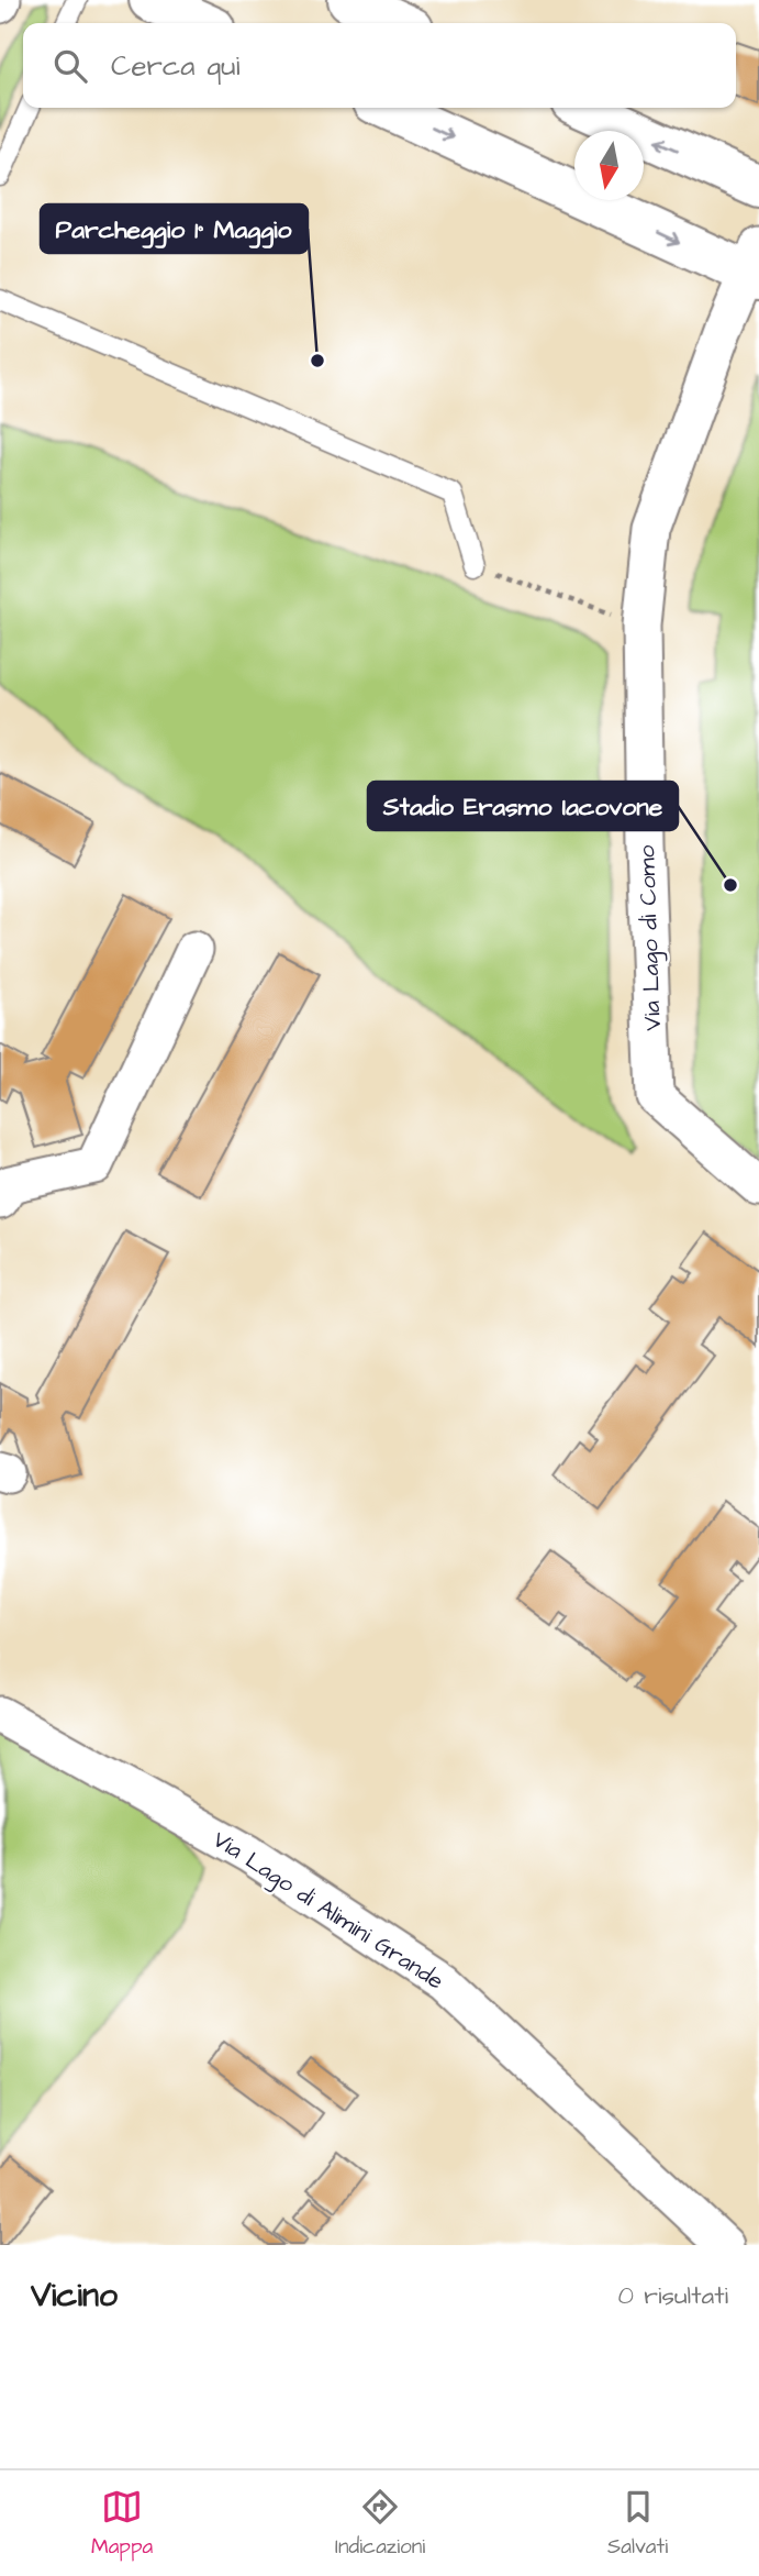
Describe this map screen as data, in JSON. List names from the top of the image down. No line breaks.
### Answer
{"streets":{"street":["Via Lago di Como","Via Lago di Alimini Grande"]},"places":["Parcheggio 1° Maggio","Stadio Erasmo Iacovone"],"north":"bottom","page":{"search":"Cerca qui","heading":["Vicino","0 risultati"],"nav":["Mappa","Indicazioni","Salvati"]}}
